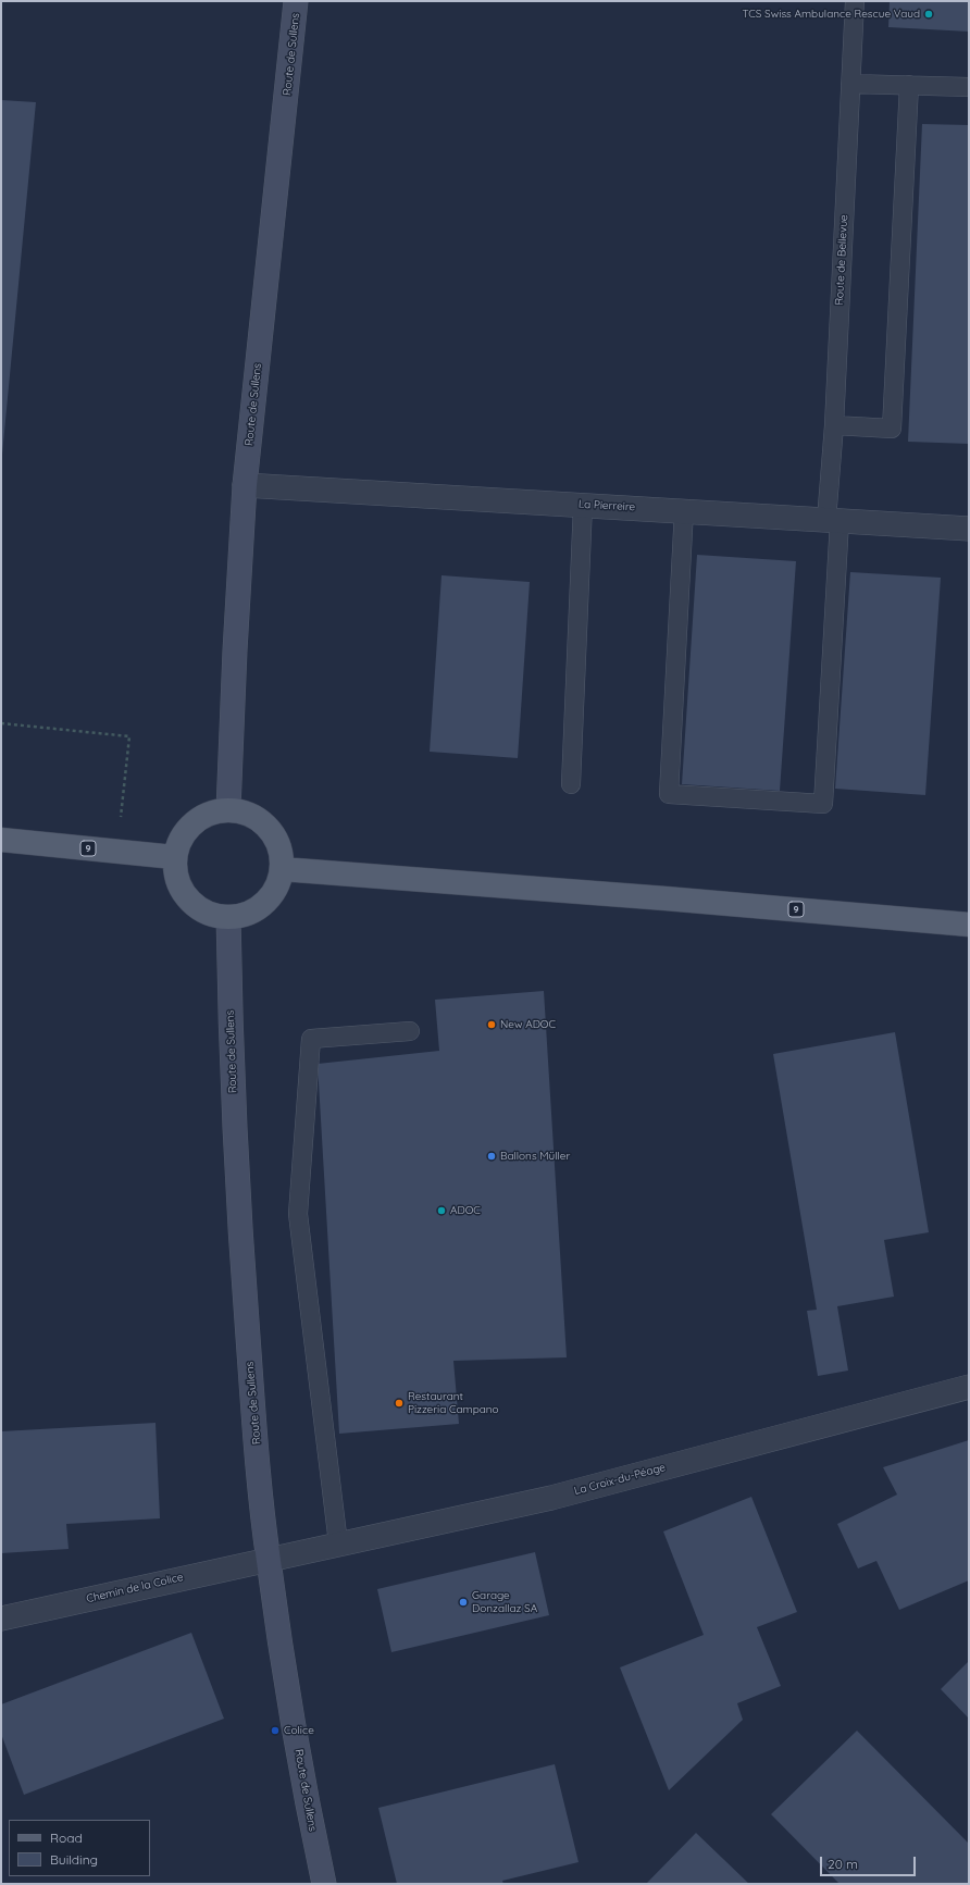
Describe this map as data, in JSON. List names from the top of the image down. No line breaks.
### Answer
{"streets":{"main road":["Route de Sullens","9"],"street":["La Pierreire","La Croix-du-Péage","Chemin de la Colice"],"lane":["Route de Bellevue"]},"crossings":[["Route de Sullens","La Pierreire"],["Route de Sullens","9"],["Route de Sullens","La Croix-du-Péage"],["Route de Sullens","Chemin de la Colice"],["Route de Bellevue","La Pierreire"],["La Croix-du-Péage","Chemin de la Colice"]],"places":["TCS Swiss Ambulance Rescue Vaud","New ADOC","Ballons Müller","ADOC","Restaurant Pizzeria Campano","Garage Donzallaz SA","Colice"],"legend":["Road","Building"],"scale_bar":"20 m"}
